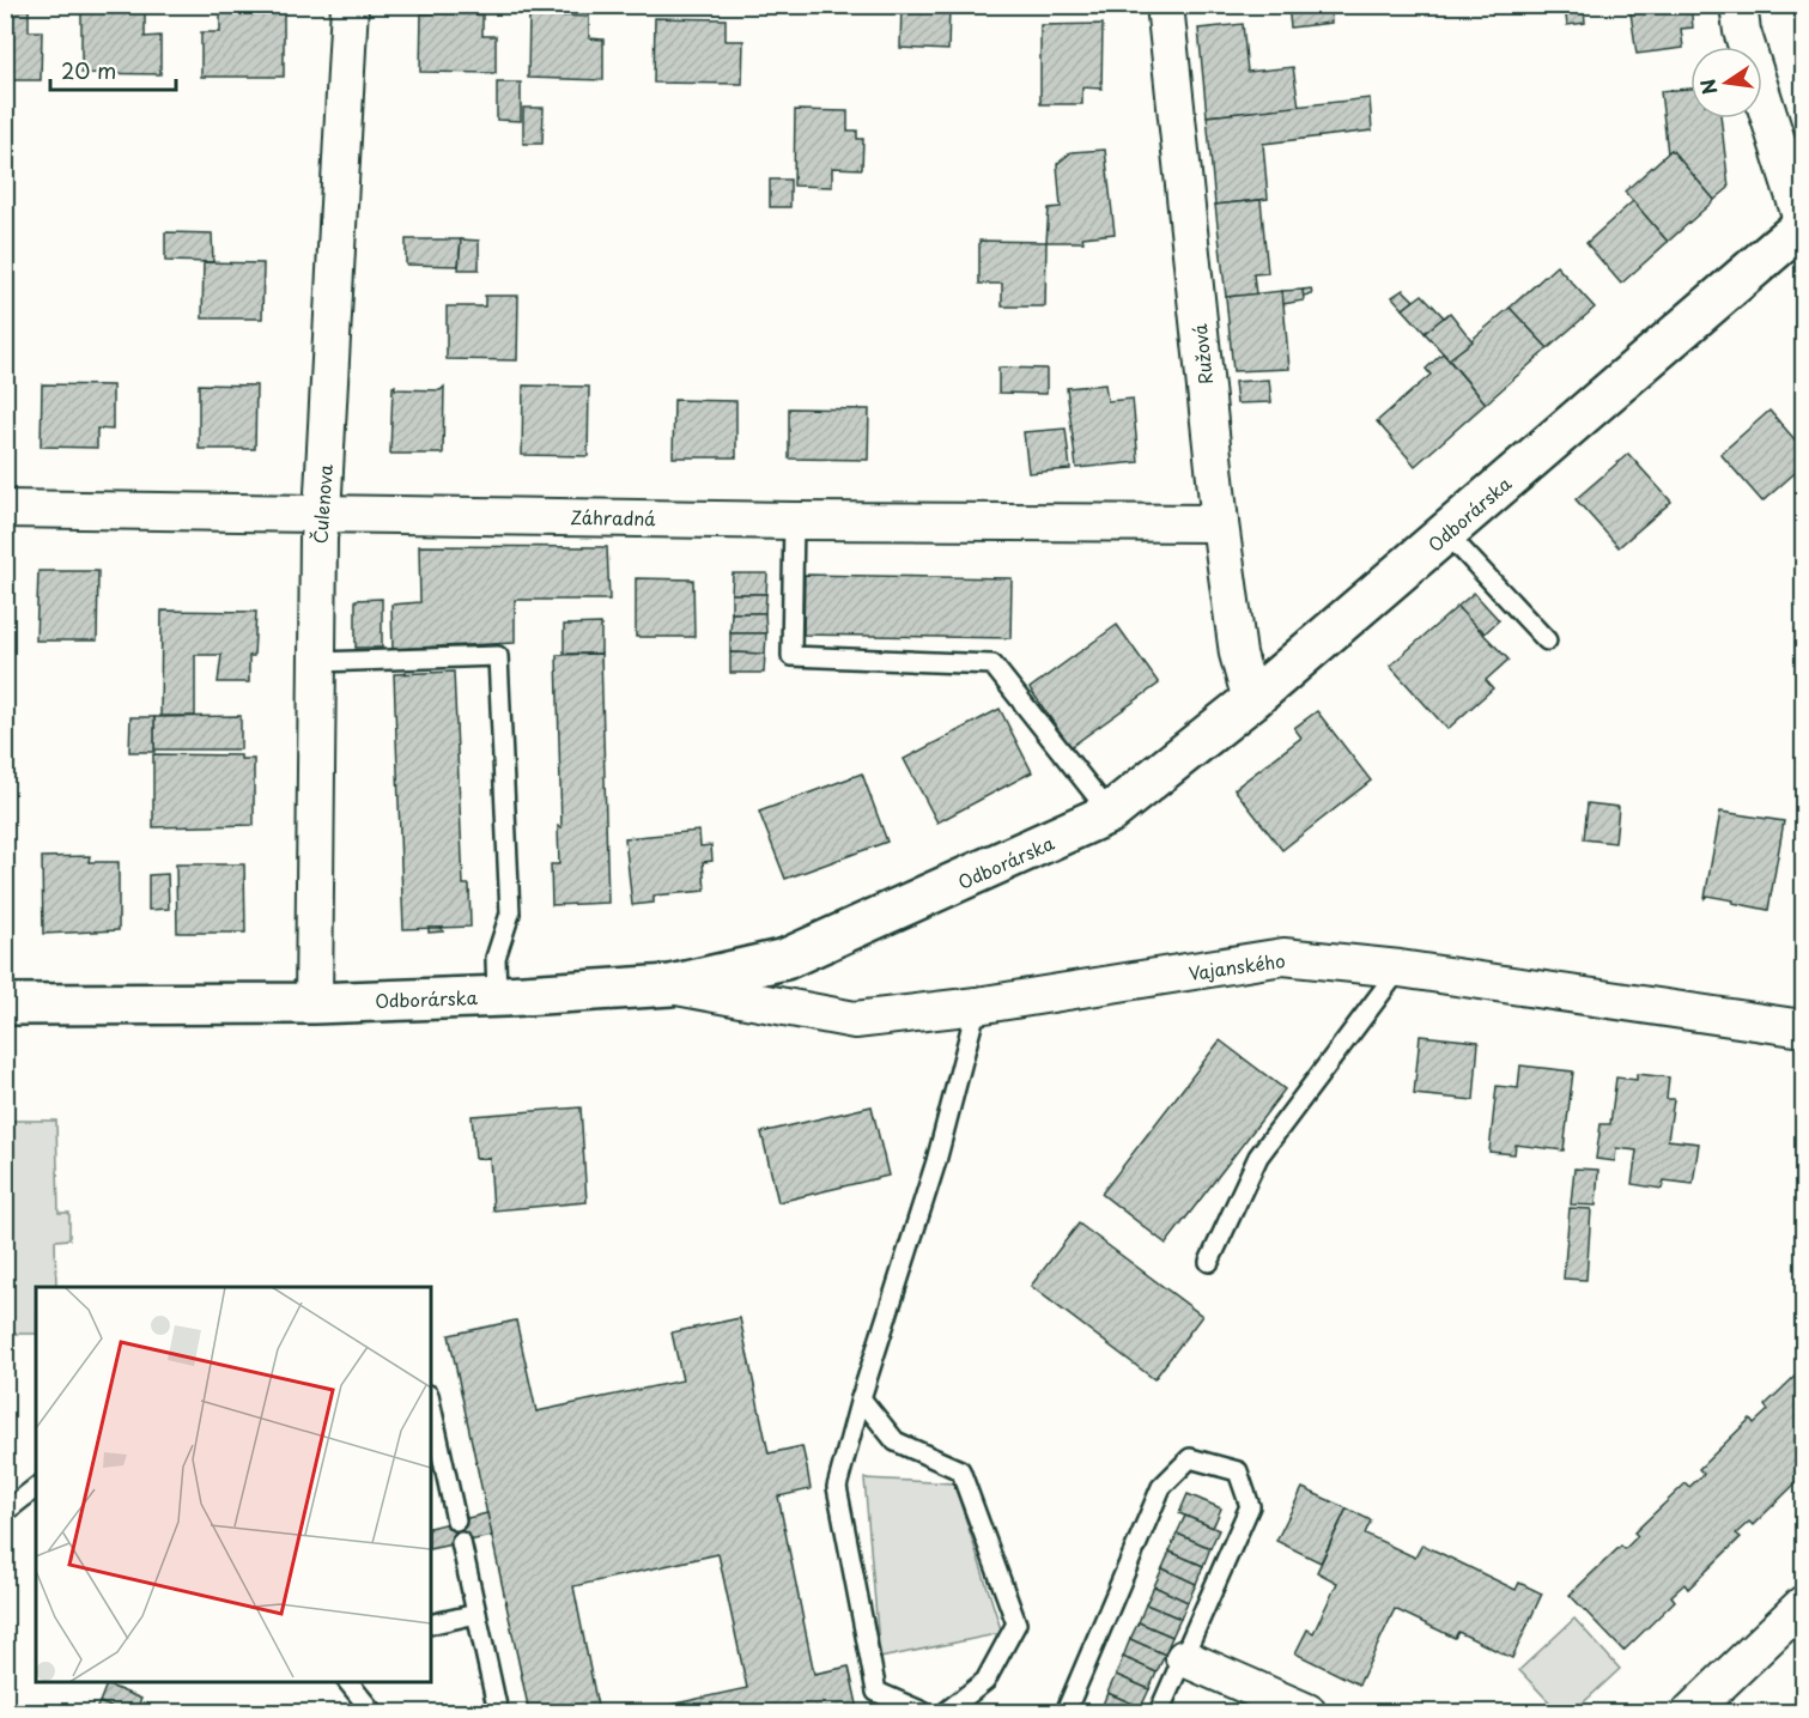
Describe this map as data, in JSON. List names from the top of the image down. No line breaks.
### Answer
{"streets":{"main road":["Odborárska"],"street":["Ružová","Čulenova","Záhradná","Vajanského"]},"crossings":[["Ružová","Odborárska"],["Ružová","Záhradná"],["Čulenova","Odborárska"],["Čulenova","Záhradná"],["Odborárska","Vajanského"]],"scale_bar":"20 m","north":"left"}
